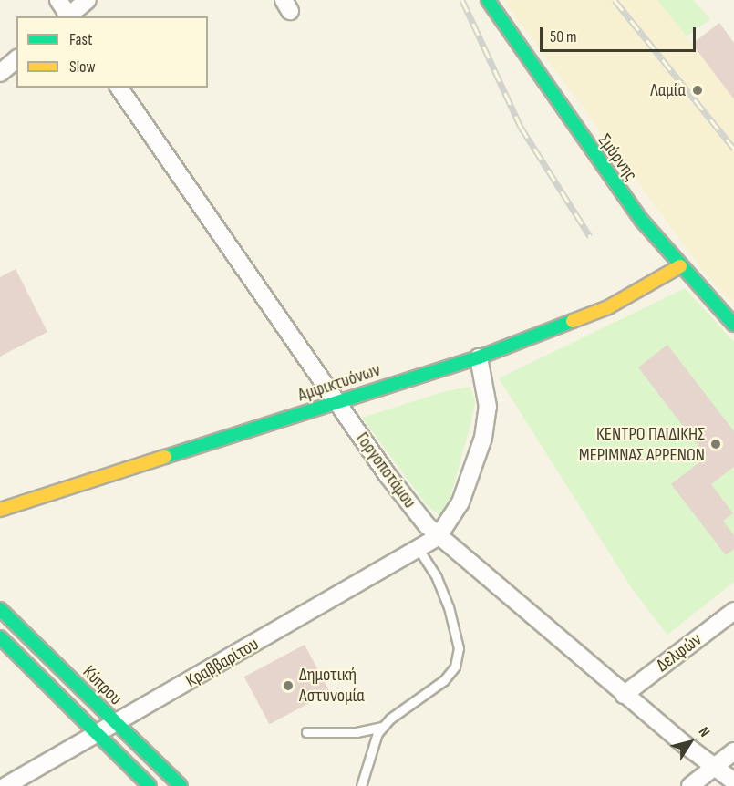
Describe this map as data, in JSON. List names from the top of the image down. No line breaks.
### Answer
{"streets":{"street":["Σμύρνης","Αμφικτυόνων","Γοργοποτάμου","Δελφών","Κραββαρίτου","Κύπρου"]},"crossings":[["Σμύρνης","Αμφικτυόνων"],["Αμφικτυόνων","Γοργοποτάμου"],["Αμφικτυόνων","Κραββαρίτου"],["Γοργοποτάμου","Δελφών"],["Γοργοποτάμου","Κραββαρίτου"],["Κραββαρίτου","Κύπρου"]],"places":["Λαμία","ΚΕΝΤΡΟ ΠΑΙΔΙΚΗΣ ΜΕΡΙΜΝΑΣ ΑΡΡΕΝΩΝ","Δημοτική Αστυνομία"],"legend":["Fast","Slow"],"scale_bar":"50 m","north":"top right"}
